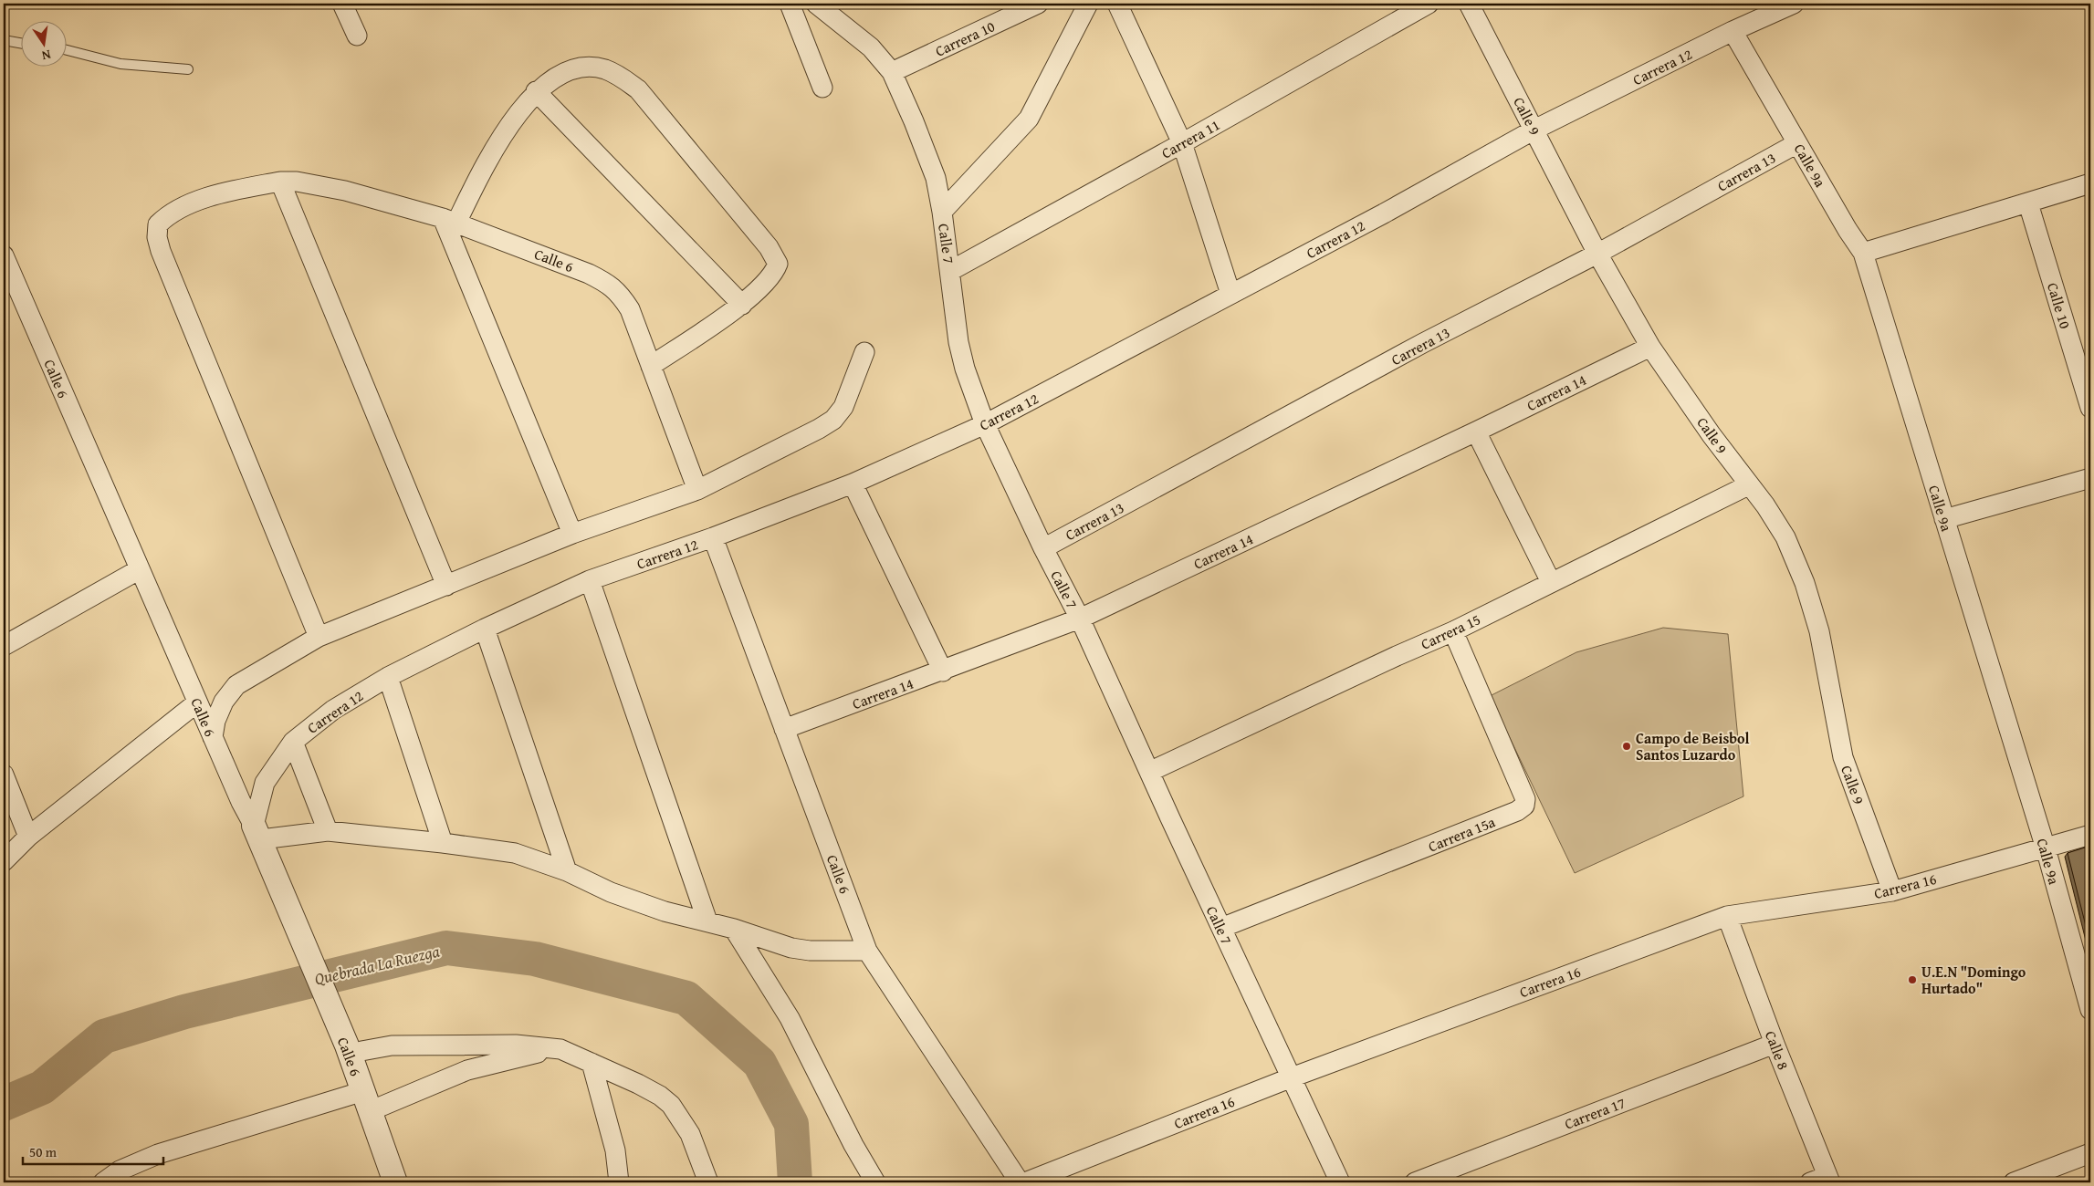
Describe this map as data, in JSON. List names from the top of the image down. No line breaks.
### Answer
{"streets":{"street":["Carrera 10","Carrera 12","Calle 9","Carrera 11","Calle 9a","Carrera 13","Calle 7","Calle 6","Calle 10","Carrera 14","Carrera 15","Carrera 15a","Carrera 16","Calle 8","Carrera 17"]},"crossings":[["Carrera 10","Calle 7"],["Carrera 12","Calle 9"],["Carrera 12","Calle 9a"],["Carrera 12","Calle 7"],["Carrera 12","Calle 6"],["Calle 9","Carrera 13"],["Calle 9","Carrera 14"],["Calle 9","Carrera 15"],["Calle 9","Carrera 16"],["Carrera 11","Calle 7"],["Calle 9a","Carrera 13"],["Calle 9a","Carrera 16"],["Carrera 13","Calle 7"],["Calle 7","Carrera 14"],["Calle 7","Carrera 15"],["Calle 7","Carrera 15a"],["Calle 7","Carrera 16"],["Calle 6","Carrera 14"],["Carrera 15","Carrera 15a"],["Carrera 16","Calle 8"],["Calle 8","Carrera 17"]],"water":["Quebrada La Ruezga"],"places":["Campo de Beisbol Santos Luzardo","U.E.N \"Domingo Hurtado\""],"scale_bar":"50 m","north":"bottom"}
